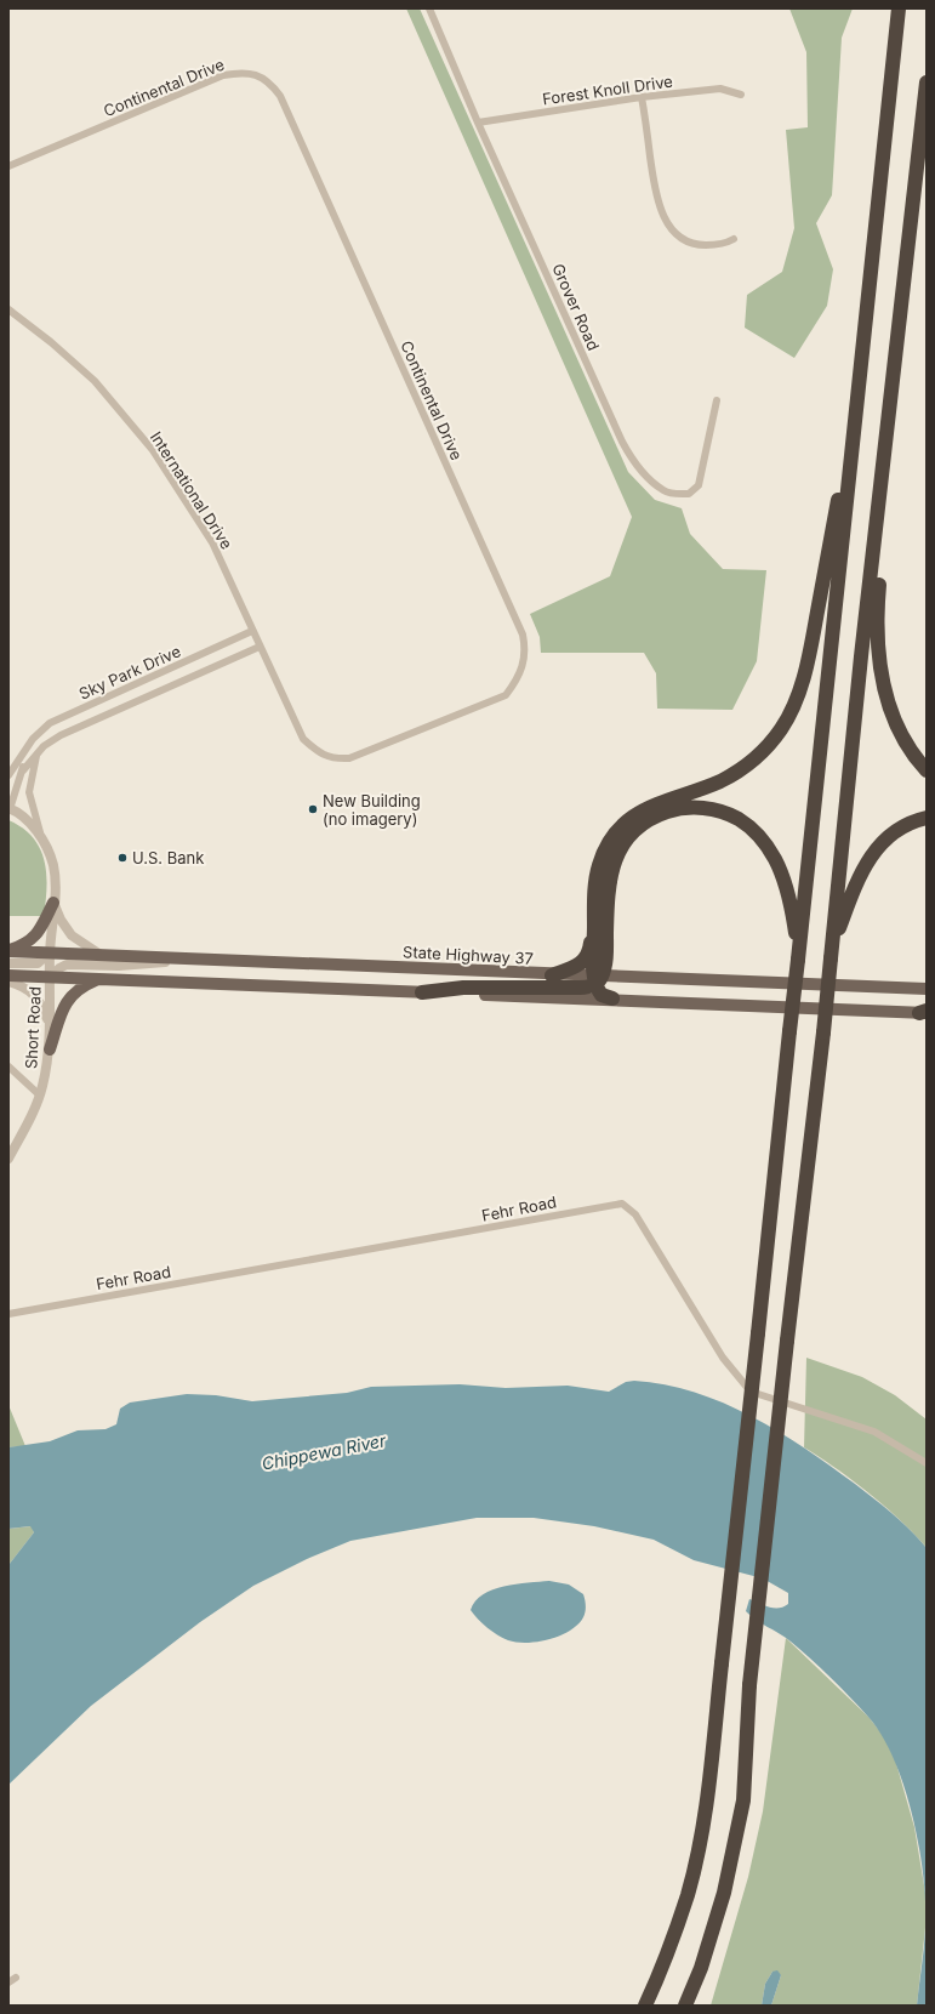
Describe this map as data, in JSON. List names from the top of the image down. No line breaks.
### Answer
{"streets":{"main road":["State Highway 37"],"street":["Continental Drive","Forest Knoll Drive","Grover Road","International Drive","Sky Park Drive","Short Road","Fehr Road"]},"crossings":[["Continental Drive","International Drive"],["Continental Drive","Sky Park Drive"],["Forest Knoll Drive","Grover Road"],["International Drive","Sky Park Drive"],["Sky Park Drive","Short Road"],["State Highway 37","Short Road"]],"water":["Chippewa River"],"places":["New Building (no imagery)","U.S. Bank"]}
